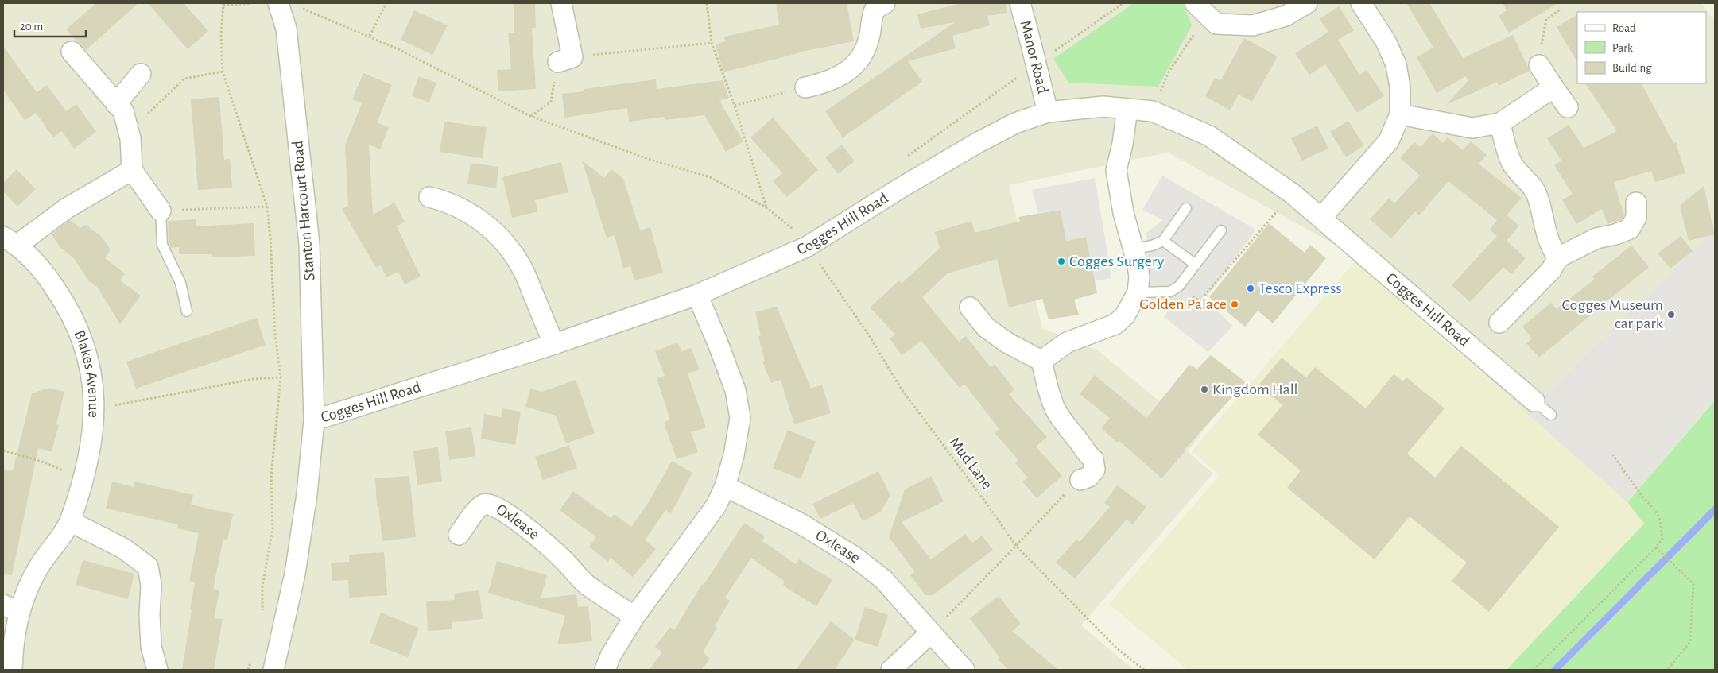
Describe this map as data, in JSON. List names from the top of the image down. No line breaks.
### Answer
{"streets":{"street":["Manor Road","Stanton Harcourt Road","Cogges Hill Road","Blakes Avenue","Oxlease"],"path":["Mud Lane"]},"crossings":[["Manor Road","Cogges Hill Road"],["Stanton Harcourt Road","Cogges Hill Road"],["Cogges Hill Road","Mud Lane"]],"places":["Cogges Surgery","Tesco Express","Golden Palace","Cogges Museum car park","Kingdom Hall"],"legend":["Road","Park","Building"],"scale_bar":"20 m"}
